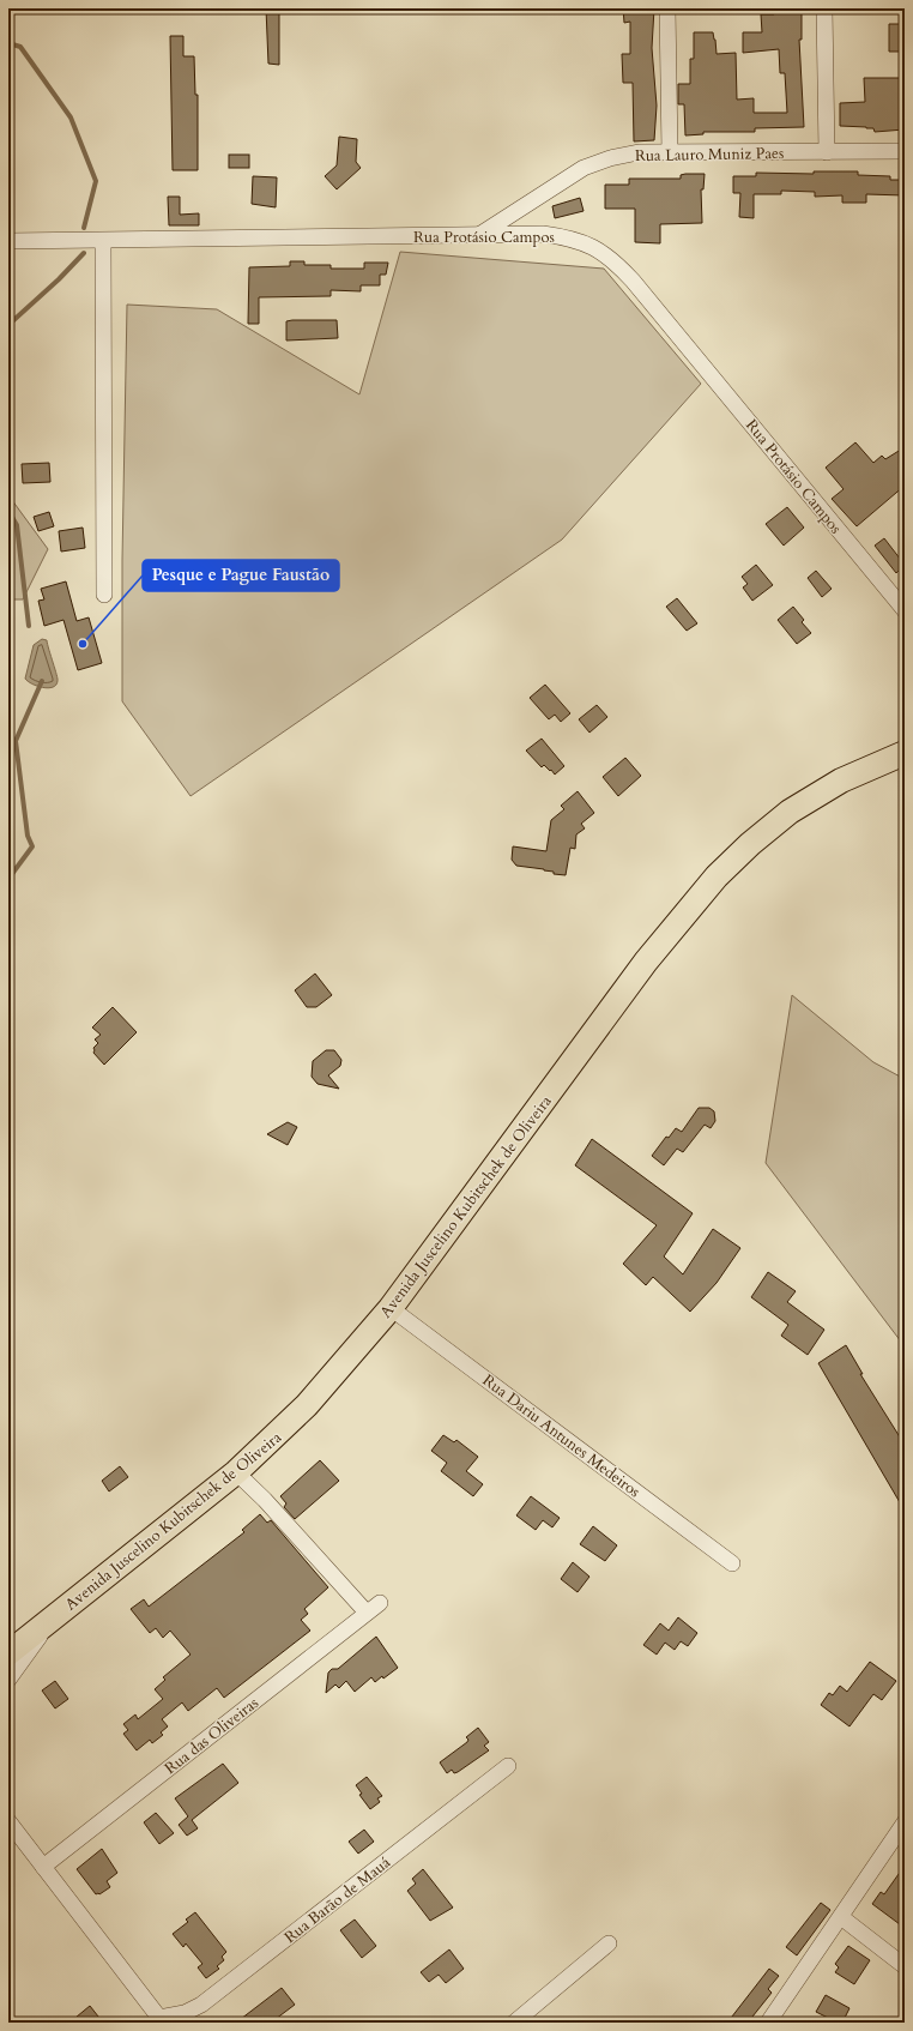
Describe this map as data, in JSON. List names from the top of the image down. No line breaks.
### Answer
{"streets":{"main road":["Avenida Juscelino Kubitschek de Oliveira"],"street":["Rua Lauro Muniz Paes","Rua Protásio Campos","Rua Dariu Antunes Medeiros","Rua das Oliveiras","Rua Barão de Mauá"]},"crossings":[["Rua Lauro Muniz Paes","Rua Protásio Campos"],["Avenida Juscelino Kubitschek de Oliveira","Rua Dariu Antunes Medeiros"]],"places":["Pesque e Pague Faustão"]}
